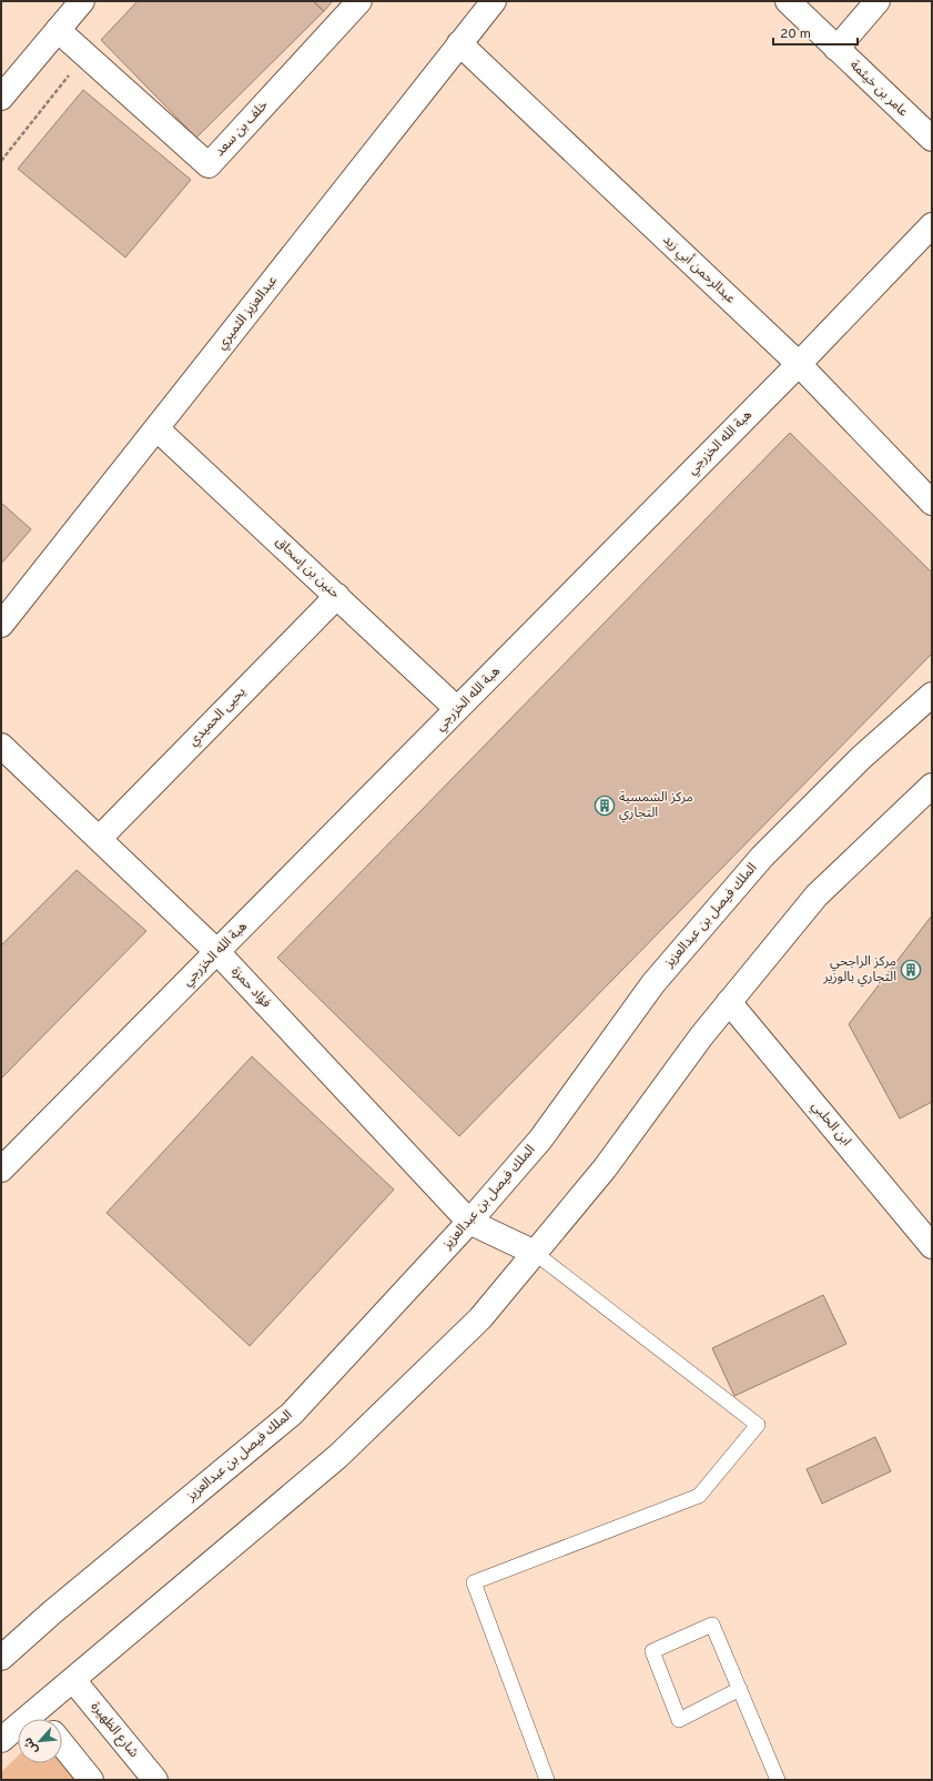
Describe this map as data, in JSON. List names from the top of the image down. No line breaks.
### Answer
{"streets":{"street":["عامر بن خيثمة","خلف بن سعد","عبدالرحمن أبي زيد","عبدالعزيز الثميري","هبة الله الخزرجي","حنين بن إسحاق","يحيى الحميدي","الملك فيصل بن عبدالعزيز","فؤاد حمزة","ابن الحلبي","شارع الظهيرة"]},"crossings":[["عبدالرحمن أبي زيد","عبدالعزيز الثميري"],["عبدالرحمن أبي زيد","هبة الله الخزرجي"],["عبدالعزيز الثميري","حنين بن إسحاق"],["هبة الله الخزرجي","حنين بن إسحاق"],["هبة الله الخزرجي","فؤاد حمزة"],["حنين بن إسحاق","يحيى الحميدي"],["يحيى الحميدي","فؤاد حمزة"],["الملك فيصل بن عبدالعزيز","فؤاد حمزة"]],"places":{"building":["مركز الشمسية التجاري","مركز الراجحي التجاري بالوزير"]},"scale_bar":"20 m","north":"bottom left"}
